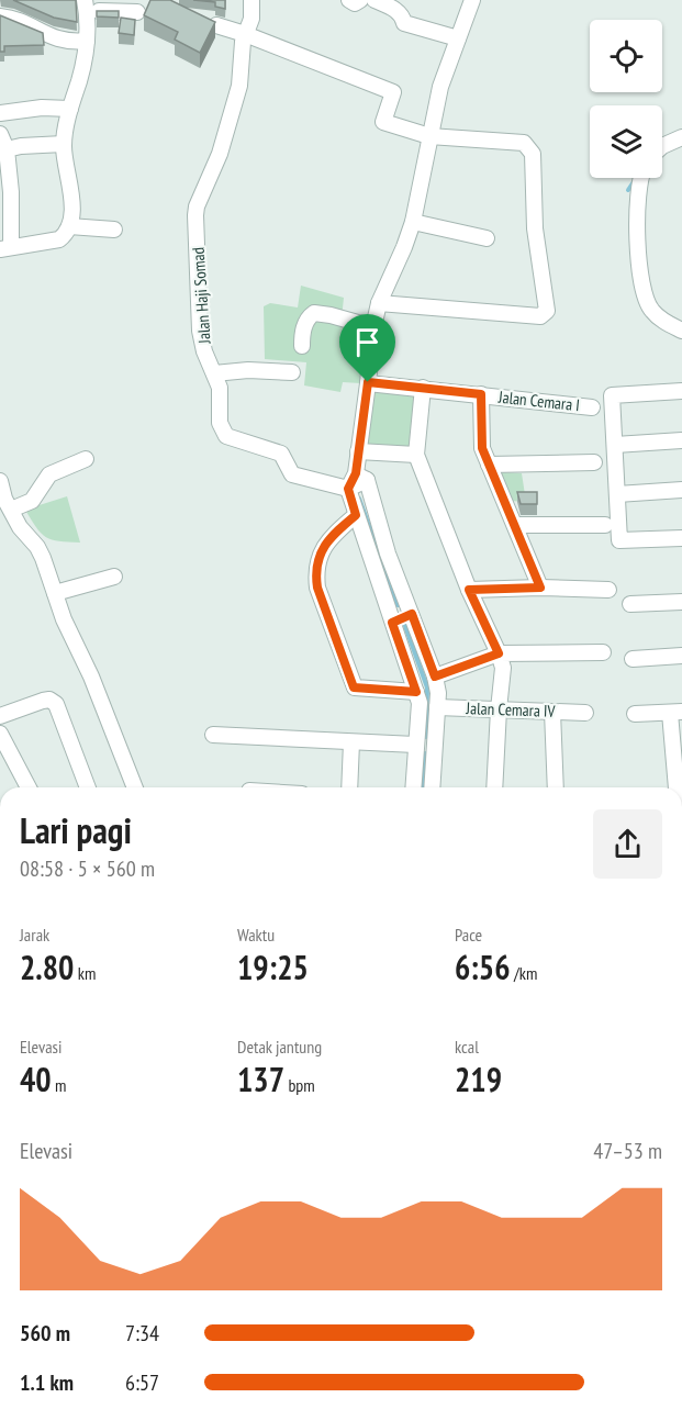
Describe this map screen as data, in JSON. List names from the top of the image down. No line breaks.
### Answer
{"streets":{"street":["Jalan Haji Somad","Jalan Cemara I","Jalan Cemara IV"]},"page":{"heading":["Lari pagi","08:58 · 5 × 560 m"],"stats":[["Jarak","2.80 km"],["Waktu","19:25"],["Pace","6:56 /km"],["Elevasi","40 m"],["Detak jantung","137 bpm"],["kcal","219"]],"chart":["Elevasi","47–53 m"],"list":[{"name":"560 m","note":"7:34"},{"name":"1.1 km","note":"6:57"}]}}
